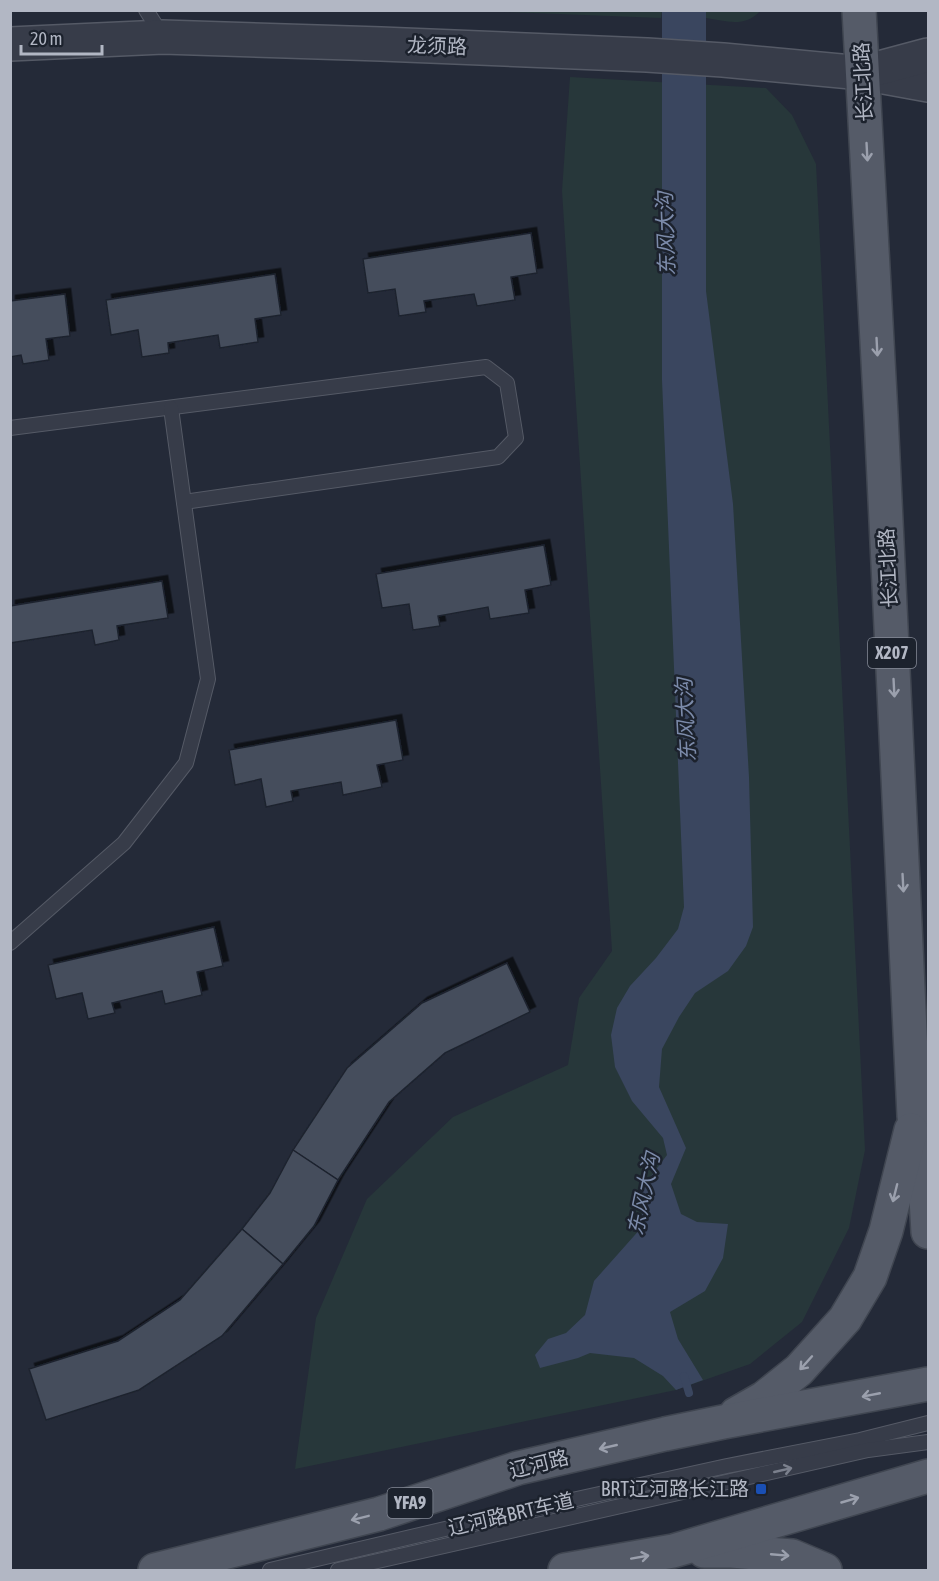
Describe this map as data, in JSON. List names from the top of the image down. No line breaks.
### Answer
{"streets":{"main road":["长江北路","X207","辽河路","YFA9"],"street":["龙须路"],"lane":["辽河路BRT车道"]},"crossings":[["龙须路","长江北路"]],"one_way":["长江北路"],"water":["东风大沟"],"places":{"transit":["BRT辽河路长江路"]},"scale_bar":"20 m"}
